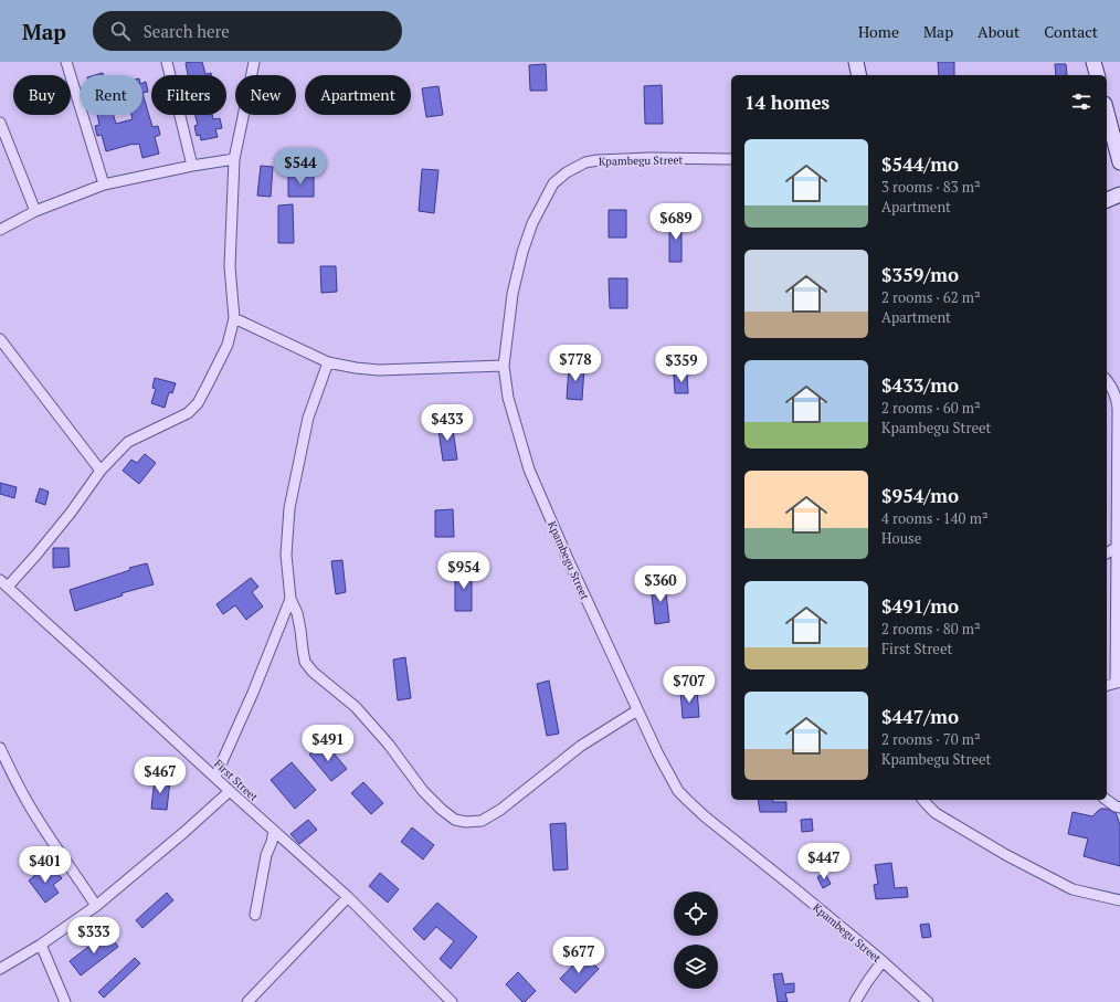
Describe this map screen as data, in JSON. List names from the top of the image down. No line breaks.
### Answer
{"streets":{"street":["Kpambegu Street","First Street"]},"page":{"header":"Map","search":"Search here","nav":["Home","Map","About","Contact"],"chip":["Buy","Rent","Filters","New","Apartment"],"heading":"14 homes","list":[{"name":"$544/mo","note":"3 rooms · 83 m² · Apartment"},{"name":"$359/mo","note":"2 rooms · 62 m² · Apartment"},{"name":"$433/mo","note":"2 rooms · 60 m² · Kpambegu Street"},{"name":"$954/mo","note":"4 rooms · 140 m² · House"},{"name":"$491/mo","note":"2 rooms · 80 m² · First Street"},{"name":"$447/mo","note":"2 rooms · 70 m² · Kpambegu Street"}],"price":["$544","$689","$778","$359","$433","$954","$360","$707","$491","$467","$447","$401","$333","$677"]}}
